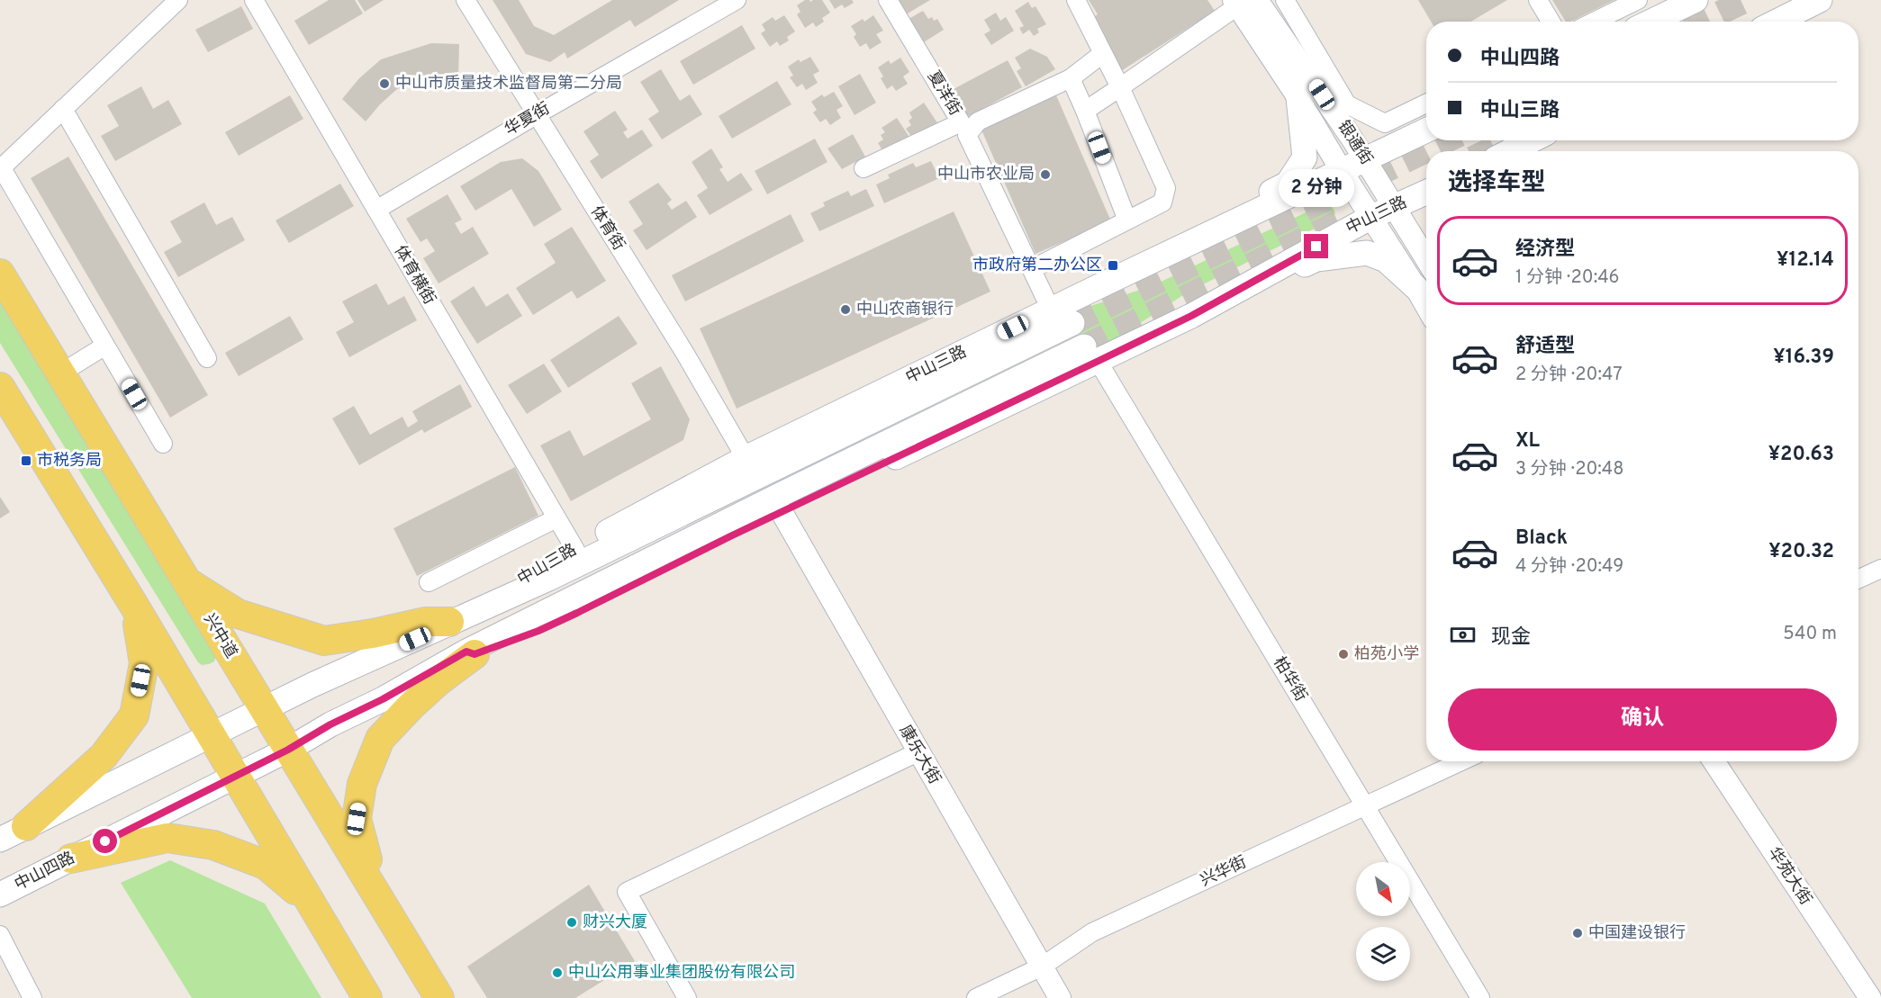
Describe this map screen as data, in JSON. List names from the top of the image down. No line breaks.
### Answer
{"streets":{"main road":["中山三路","兴中道","中山四路"],"street":["夏洋街","华夏街","银通街","体育街","体育横街","柏华街","康乐大街","兴华街","华苑大街"]},"crossings":[["华夏街","体育街"],["华夏街","体育横街"],["银通街","中山三路"],["中山三路","体育街"],["中山三路","体育横街"],["中山三路","兴中道"],["中山三路","柏华街"],["中山三路","康乐大街"],["中山三路","中山四路"],["兴中道","中山四路"],["柏华街","兴华街"],["康乐大街","兴华街"]],"places":{"other":["中山市质量技术监督局第二分局","中山市农业局","中山农商银行","柏苑小学","财兴大厦","中国建设银行","中山公用事业集团股份有限公司"],"transit":["市政府第二办公区","市税务局"]},"north":"bottom right","page":{"banner":["中山四路","中山三路"],"heading":"选择车型","bubble":"2 分钟","list":[{"name":"经济型","note":"1 分钟 · 20:46","value":"¥12.14"},{"name":"舒适型","note":"2 分钟 · 20:47","value":"¥16.39"},{"name":"XL","note":"3 分钟 · 20:48","value":"¥20.63"},{"name":"Black","note":"4 分钟 · 20:49","value":"¥20.32"}],"pay":["现金","540 m"],"buttons":"确认"}}
